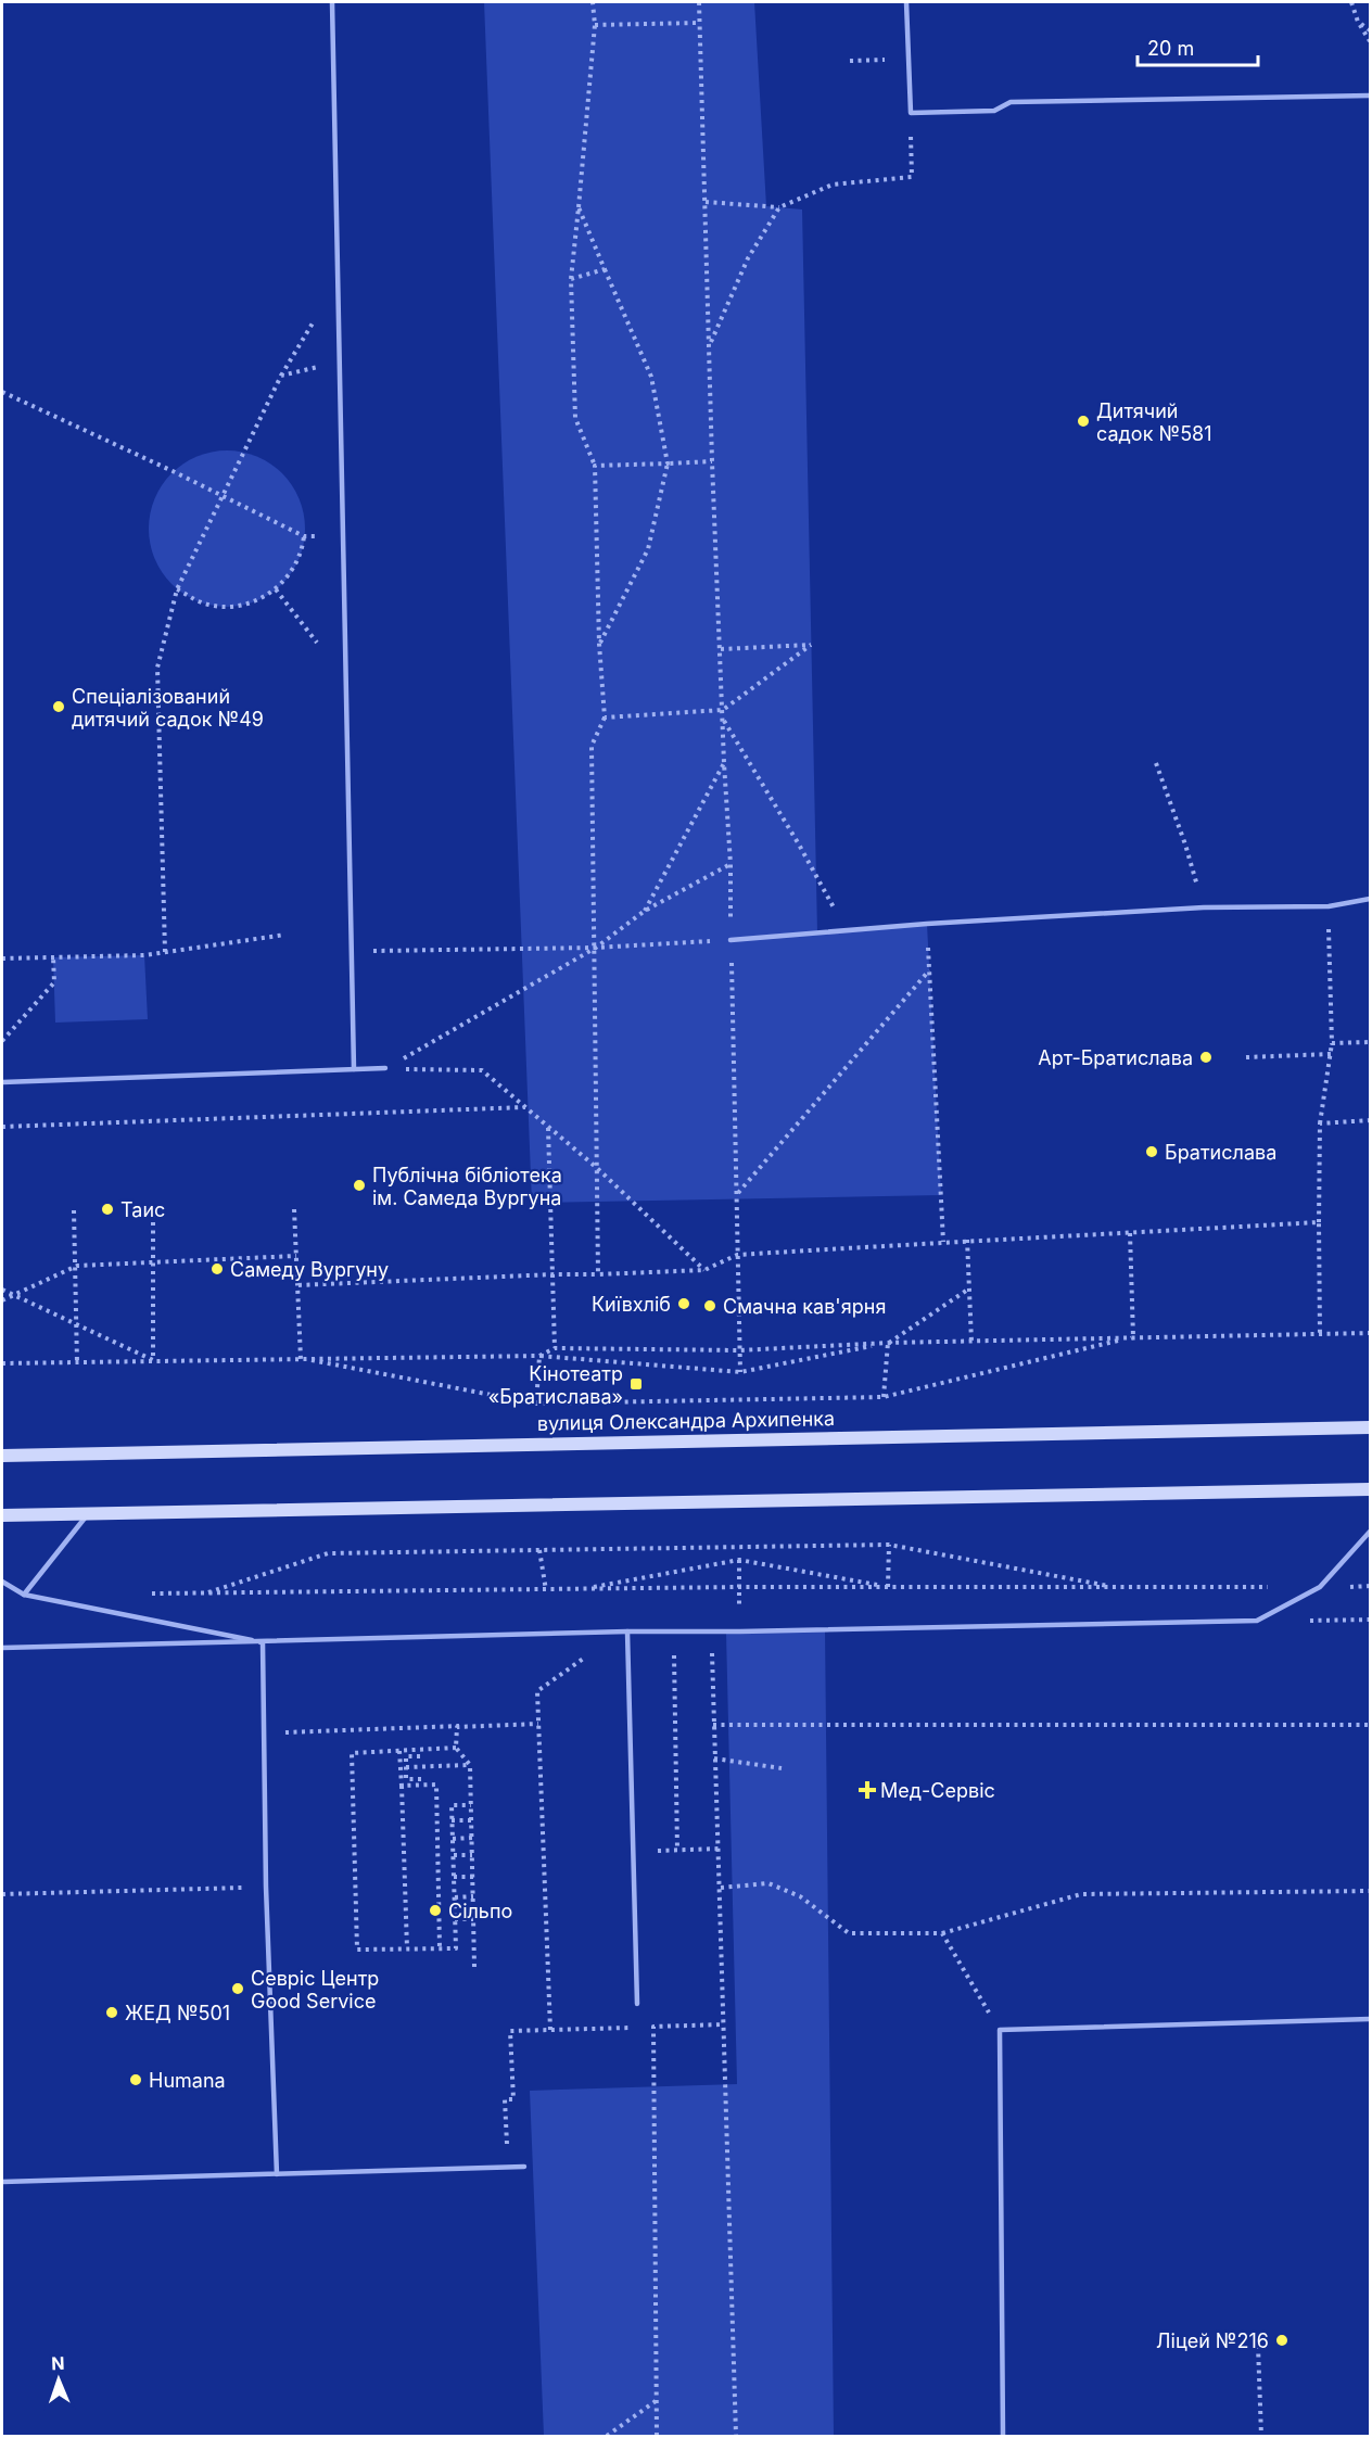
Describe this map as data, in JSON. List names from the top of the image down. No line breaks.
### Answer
{"streets":{"main road":["вулиця Олександра Архипенка"]},"places":{"other":["Дитячий садок №581","Спеціалізований дитячий садок №49","Арт-Братислава","Братислава","Публічна бібліотека ім. Самеда Вургуна","Таис","Самеду Вургуну","Київхліб","Смачна кав'ярня","Сільпо","Севрiс Центр Good Service","ЖЕД №501","Humana","Ліцей №216"],"transit":["Кінотеатр «Братислава»"],"health":["Мед-Сервіс"]},"scale_bar":"20 m","north":"top"}
